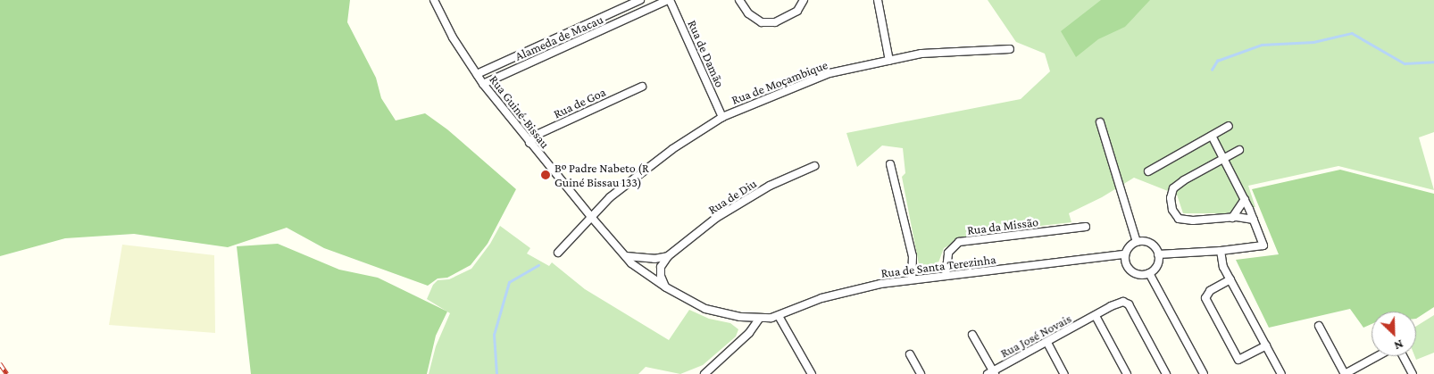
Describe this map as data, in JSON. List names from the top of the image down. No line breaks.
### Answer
{"streets":{"street":["Alameda de Macau","Rua de Damão","Rua de Moçambique","Rua de Goa","Rua Guiné-Bissau","Rua de Diu","Rua da Missão","Rua de Santa Terezinha","Rua José Novais"]},"crossings":[["Alameda de Macau","Rua de Damão"],["Alameda de Macau","Rua Guiné-Bissau"],["Rua de Damão","Rua de Moçambique"],["Rua de Moçambique","Rua Guiné-Bissau"],["Rua de Goa","Rua Guiné-Bissau"],["Rua Guiné-Bissau","Rua de Santa Terezinha"],["Rua da Missão","Rua de Santa Terezinha"]],"places":["Bº Padre Nabeto (R Guiné Bissau 133)"],"north":"bottom right"}
